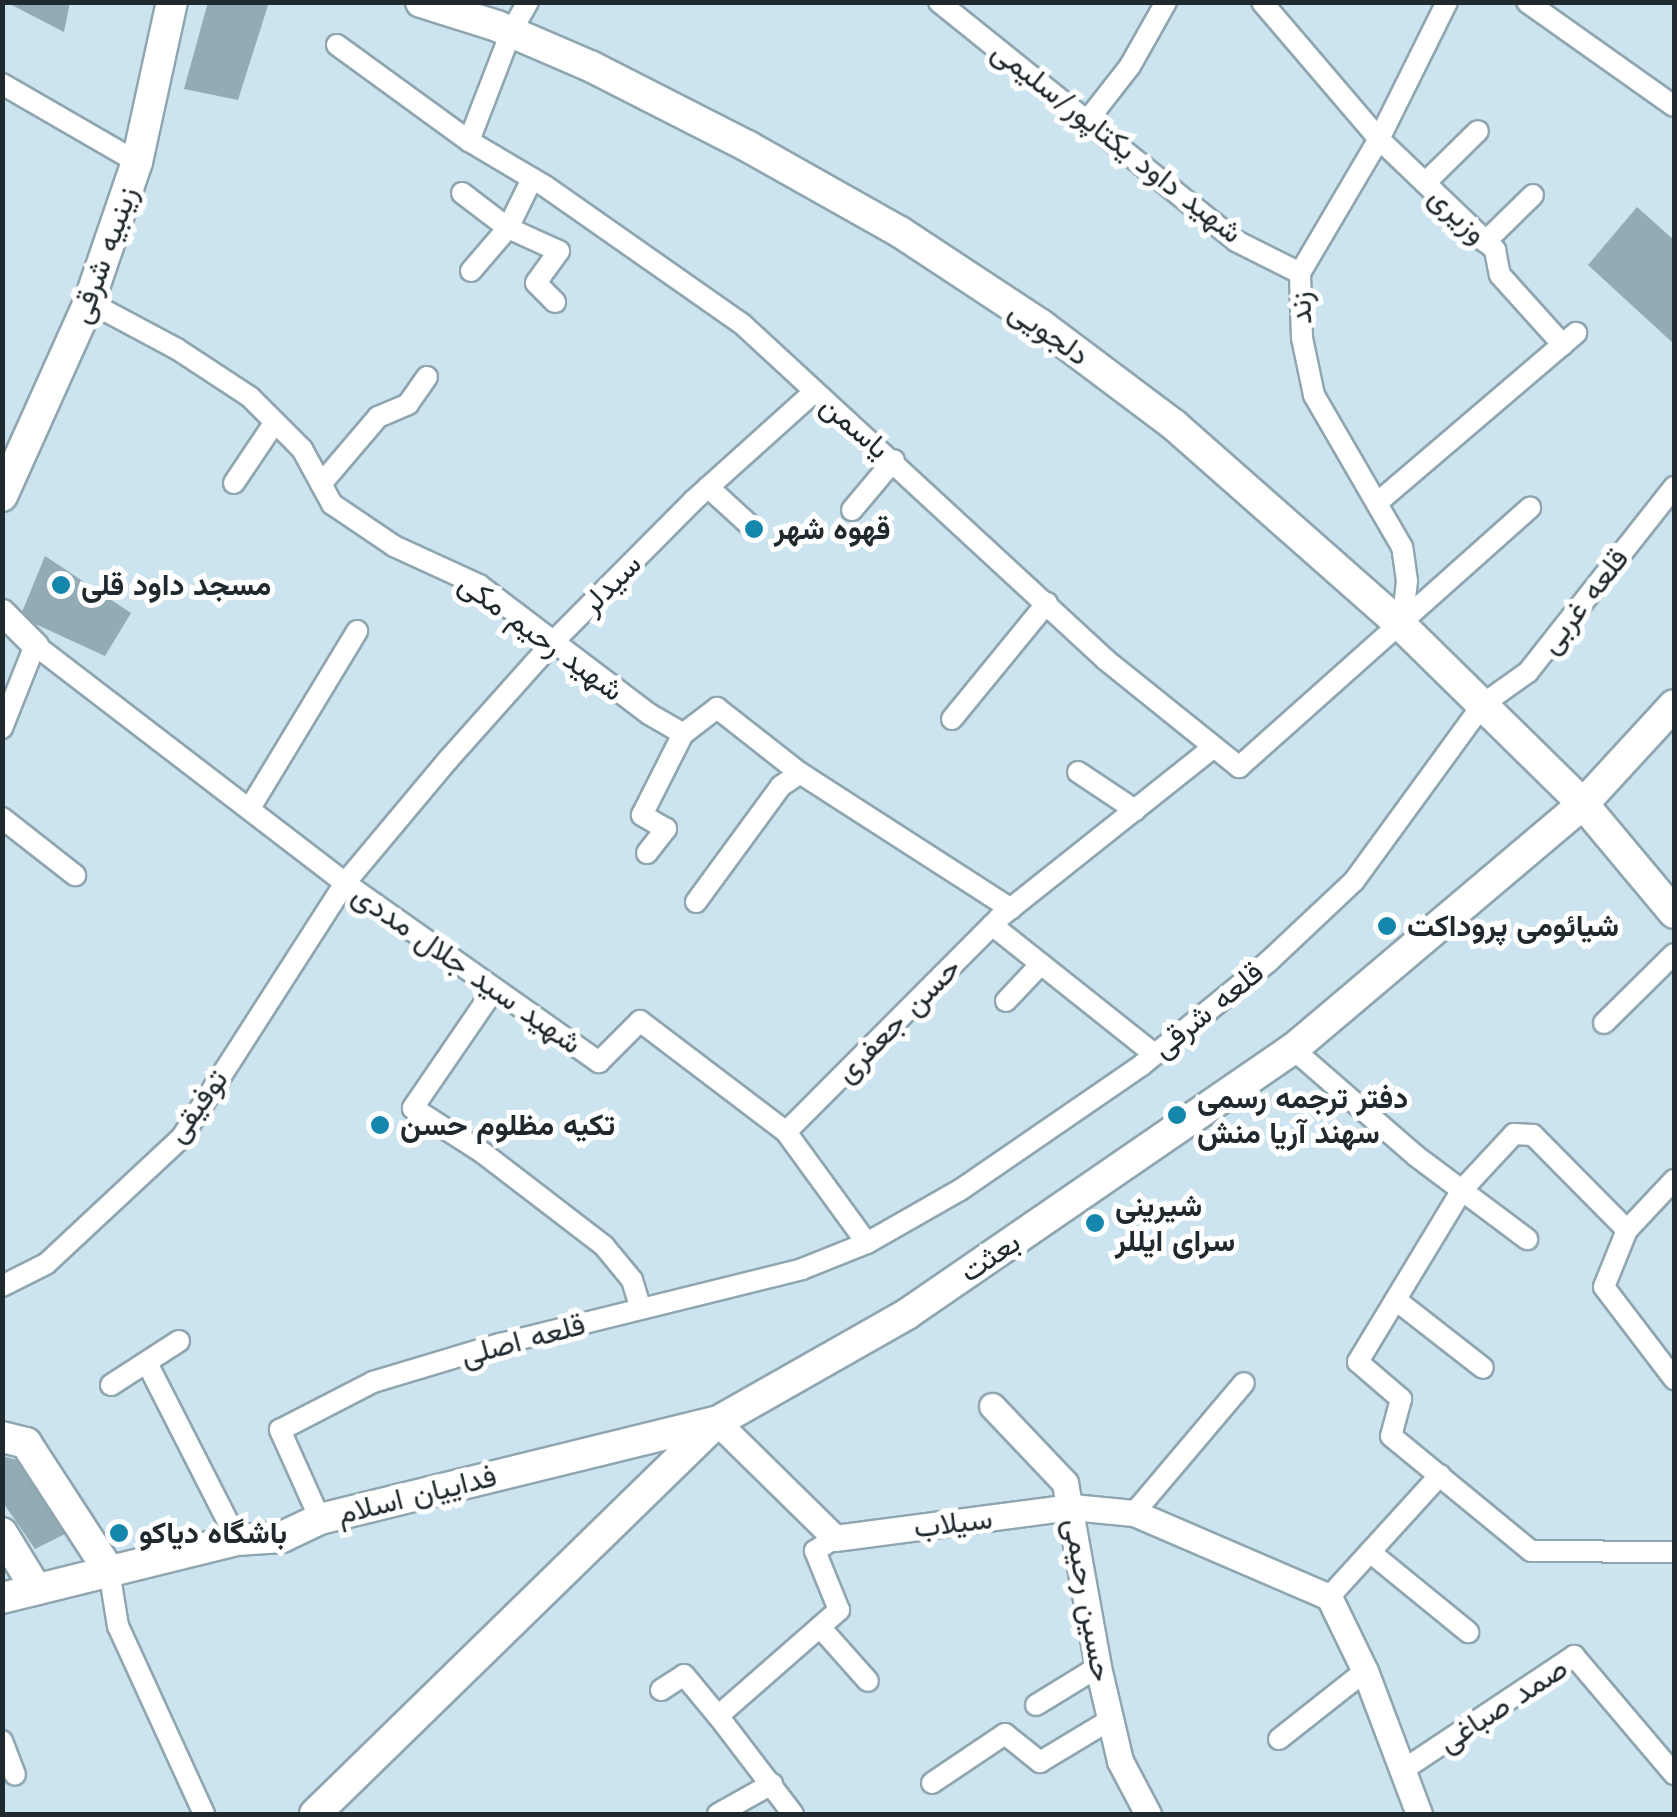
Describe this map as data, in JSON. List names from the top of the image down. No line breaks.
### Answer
{"streets":{"main road":["زینبیه شرقی","دلجویی","بعثت","فداییان اسلام"],"street":["شهید داود یکتاپور/سلیمی","وزیری","زند","یاسمن","سیدلر","قلعه غربی","شهید رحیم مکی","شهید سید جلال مددی","قلعه شرقی","حسن جعفری","توفیقی","قلعه اصلی","سیلاب","حسین رحیمی","صمد صباغی"]},"crossings":[["شهید داود یکتاپور/سلیمی","زند"],["وزیری","زند"],["زینبیه شرقی","شهید رحیم مکی"],["زند","دلجویی"],["دلجویی","قلعه غربی"],["دلجویی","قلعه شرقی"],["دلجویی","بعثت"],["یاسمن","سیدلر"],["یاسمن","حسن جعفری"],["سیدلر","شهید رحیم مکی"],["سیدلر","شهید سید جلال مددی"],["سیدلر","توفیقی"],["قلعه غربی","قلعه شرقی"],["شهید سید جلال مددی","قلعه شرقی"],["شهید سید جلال مددی","حسن جعفری"],["شهید سید جلال مددی","توفیقی"],["شهید سید جلال مددی","قلعه اصلی"],["قلعه شرقی","قلعه اصلی"],["بعثت","فداییان اسلام"],["قلعه اصلی","فداییان اسلام"],["سیلاب","حسین رحیمی"]],"places":["قهوه شهر","مسجد داود قلی","شیائومی پروداکت","دفتر ترجمه رسمی سهند آریا منش","تکیه مظلوم حسن","شیرینی سرای ایللر","باشگاه دیاکو"]}
